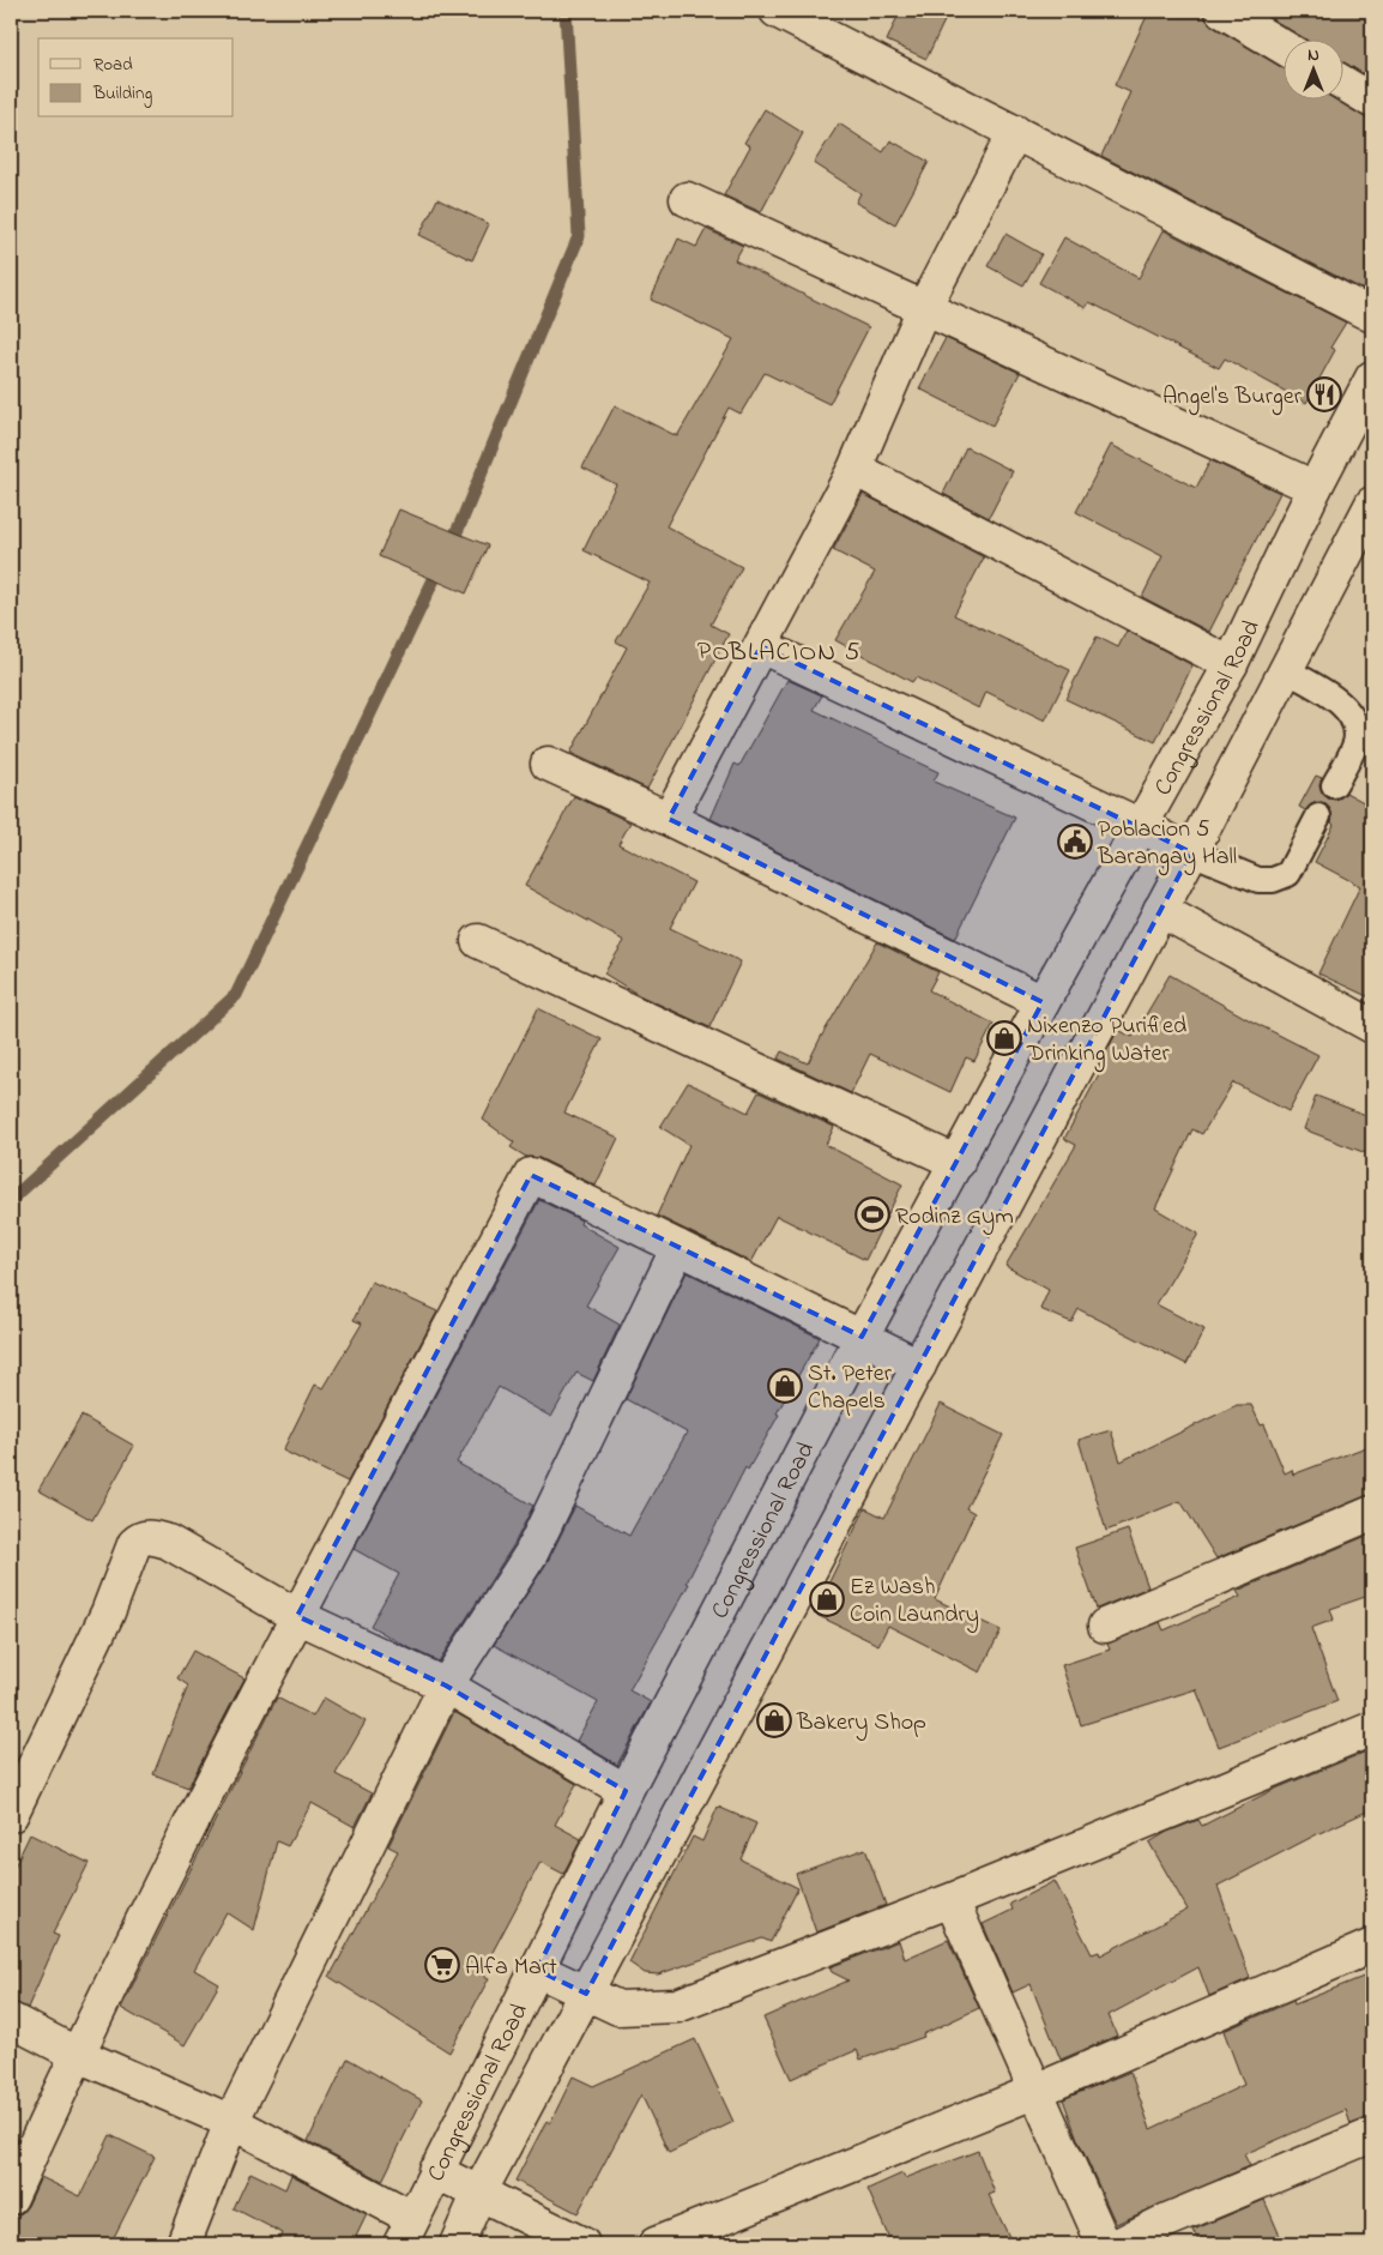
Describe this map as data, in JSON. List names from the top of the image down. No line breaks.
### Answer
{"streets":{"street":["Congressional Road"]},"districts":["POBLACION 5"],"places":{"restaurant":["Angel's Burger"],"public building":["Poblacion 5 Barangay Hall"],"shop":["Nixenzo Purified Drinking Water","St. Peter Chapels","Ez Wash Coin Laundry","Bakery Shop"],"sports":["Rodinz Gym"],"supermarket":["Alfa Mart"]},"legend":["Road","Building"],"north":"top"}
